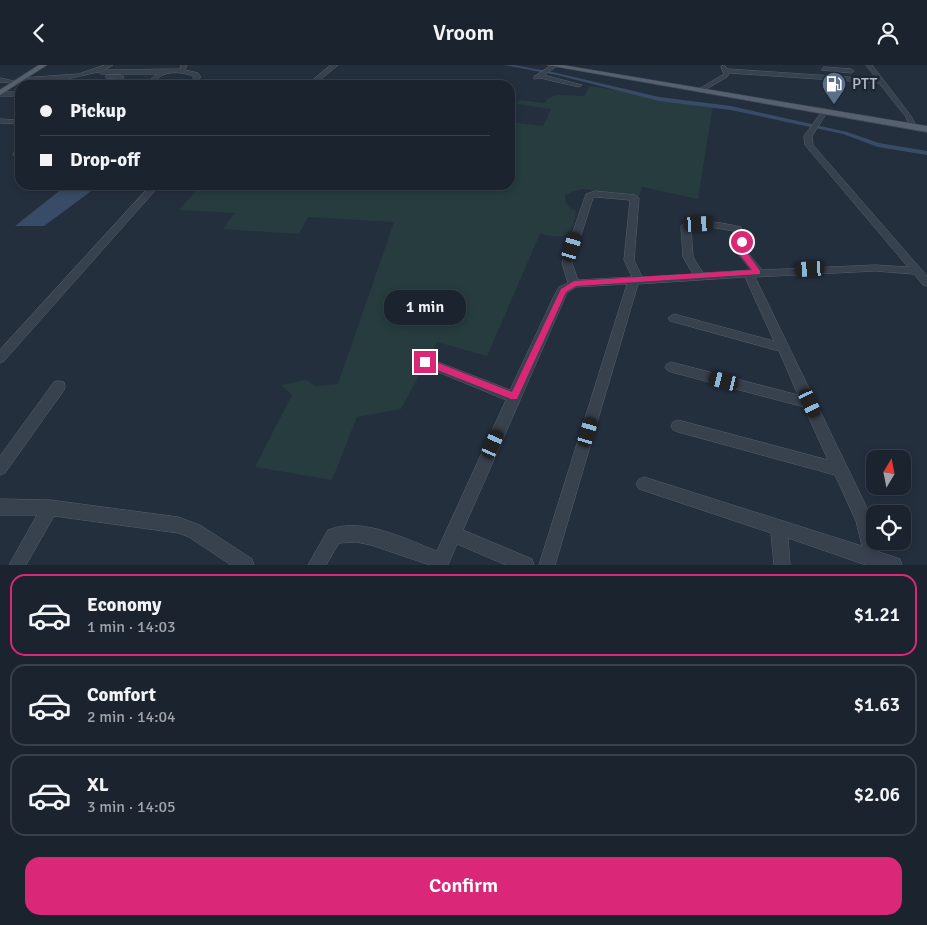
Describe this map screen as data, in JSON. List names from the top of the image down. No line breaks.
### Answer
{"places":{"fuel station":["PTT"]},"north":"top","page":{"header":"Vroom","banner":["Pickup","Drop-off"],"bubble":"1 min","list":[{"name":"Economy","note":"1 min · 14:03","value":"$1.21"},{"name":"Comfort","note":"2 min · 14:04","value":"$1.63"},{"name":"XL","note":"3 min · 14:05","value":"$2.06"}],"buttons":"Confirm"}}
